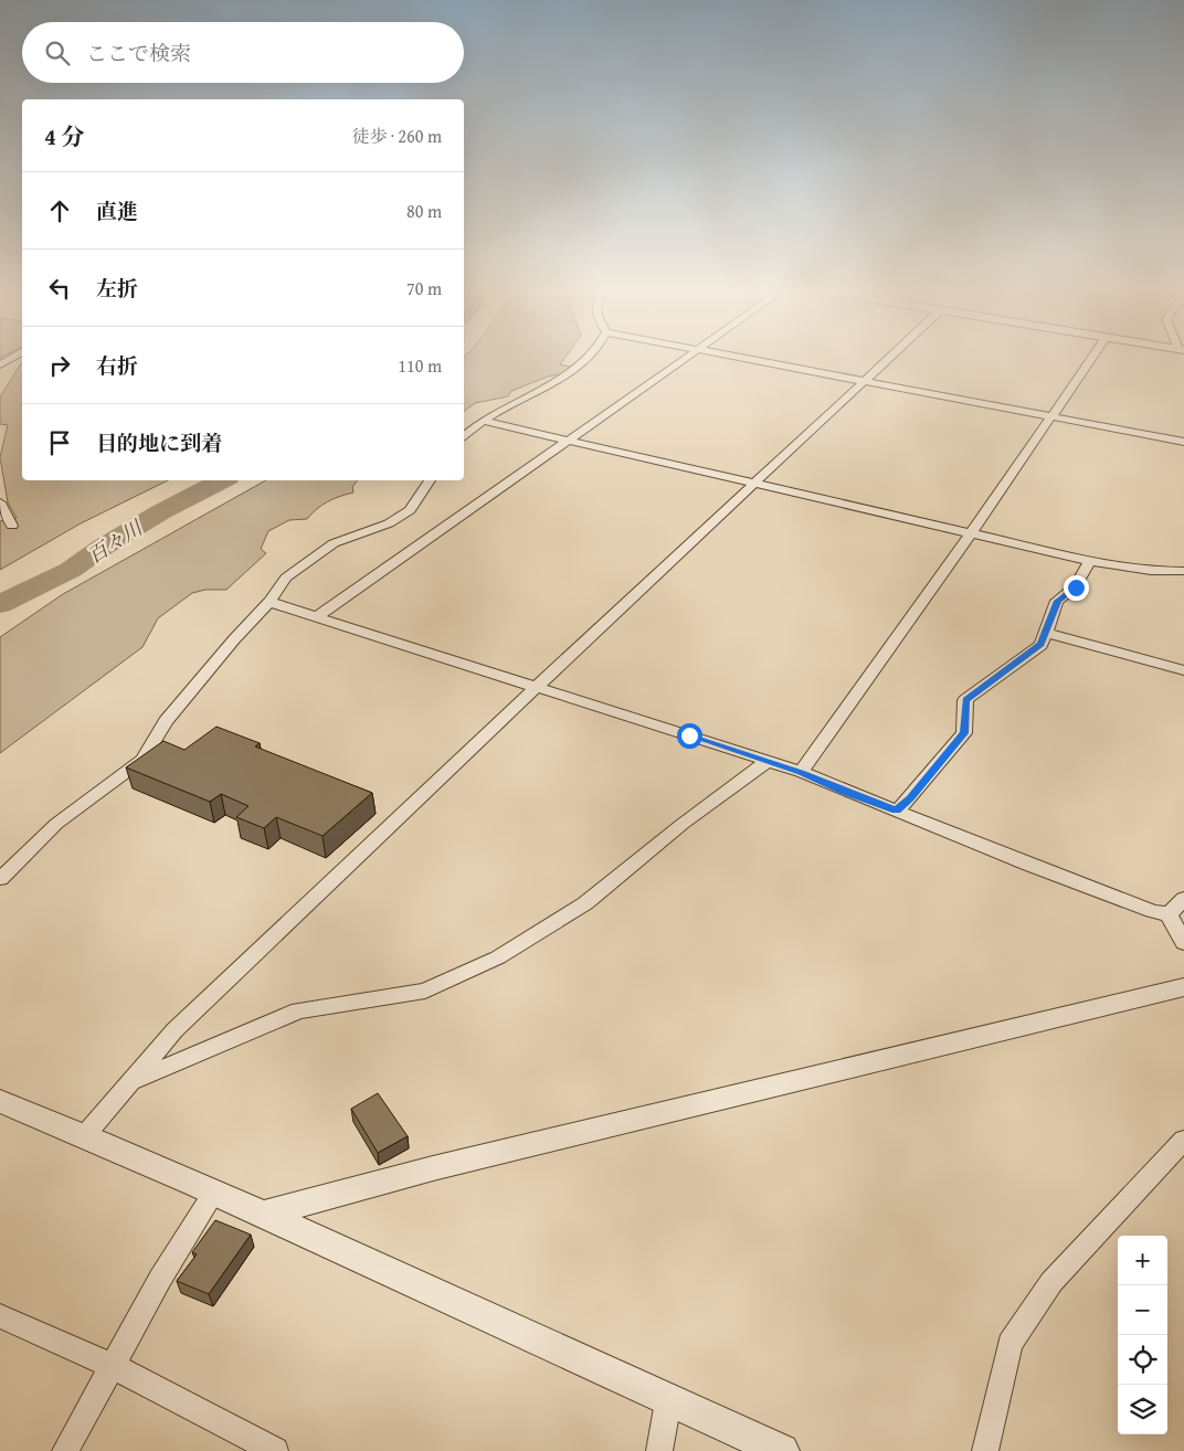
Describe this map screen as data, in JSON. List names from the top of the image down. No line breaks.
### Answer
{"water":["百々川"],"page":{"search":"ここで検索","heading":["4 分","徒歩 · 260 m"],"list":[["直進","80 m"],["左折","70 m"],["右折","110 m"],"目的地に到着"],"map_buttons":["+","−"]}}
